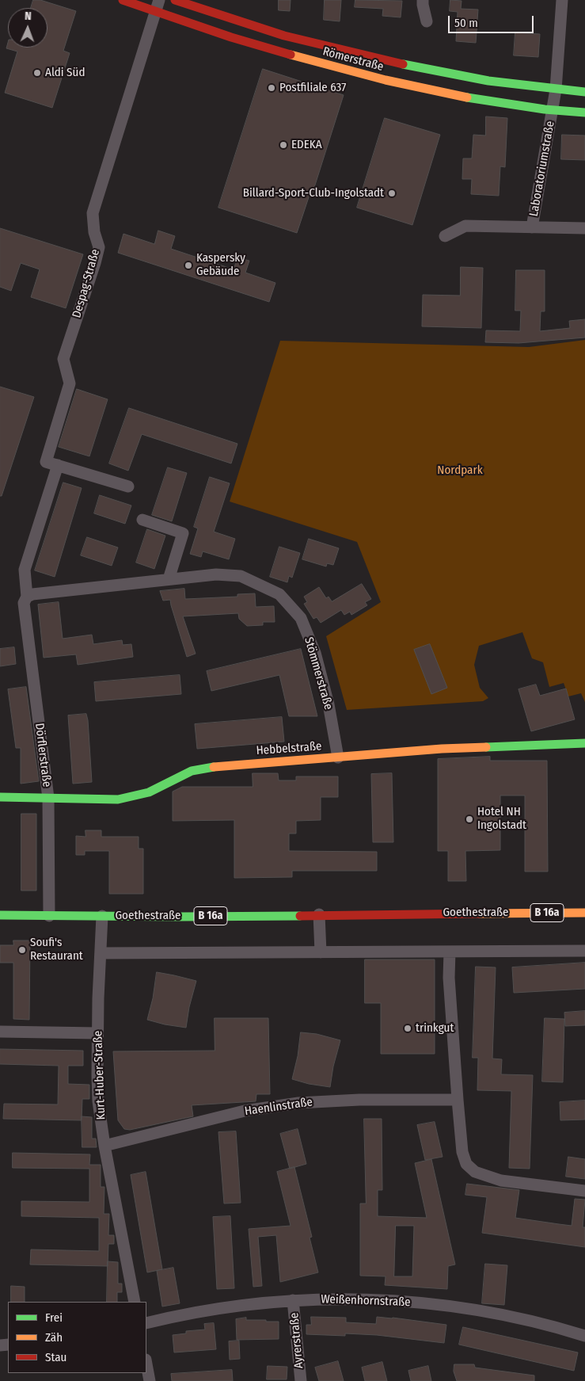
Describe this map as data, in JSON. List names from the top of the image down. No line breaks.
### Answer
{"streets":{"main road":["Römerstraße","Hebbelstraße","Goethestraße","B 16a"],"street":["Laboratoriumstraße","Despag-Straße","Stömmerstraße","Dörflerstraße","Kurt-Huber-Straße","Haenlinstraße","Weißenhornstraße","Ayrerstraße"]},"crossings":[["Römerstraße","Laboratoriumstraße"],["Römerstraße","Despag-Straße"],["Despag-Straße","Dörflerstraße"],["Stömmerstraße","Hebbelstraße"],["Stömmerstraße","Dörflerstraße"],["Hebbelstraße","Dörflerstraße"],["Dörflerstraße","Goethestraße"],["Goethestraße","Kurt-Huber-Straße"],["Kurt-Huber-Straße","Haenlinstraße"],["Weißenhornstraße","Ayrerstraße"]],"parks":["Nordpark"],"places":["Aldi Süd","Postfiliale 637","EDEKA","Billard-Sport-Club-Ingolstadt","Kaspersky Gebäude","Hotel NH Ingolstadt","Soufi's Restaurant","trinkgut"],"legend":["Frei","Zäh","Stau"],"scale_bar":"50 m","north":"top"}
